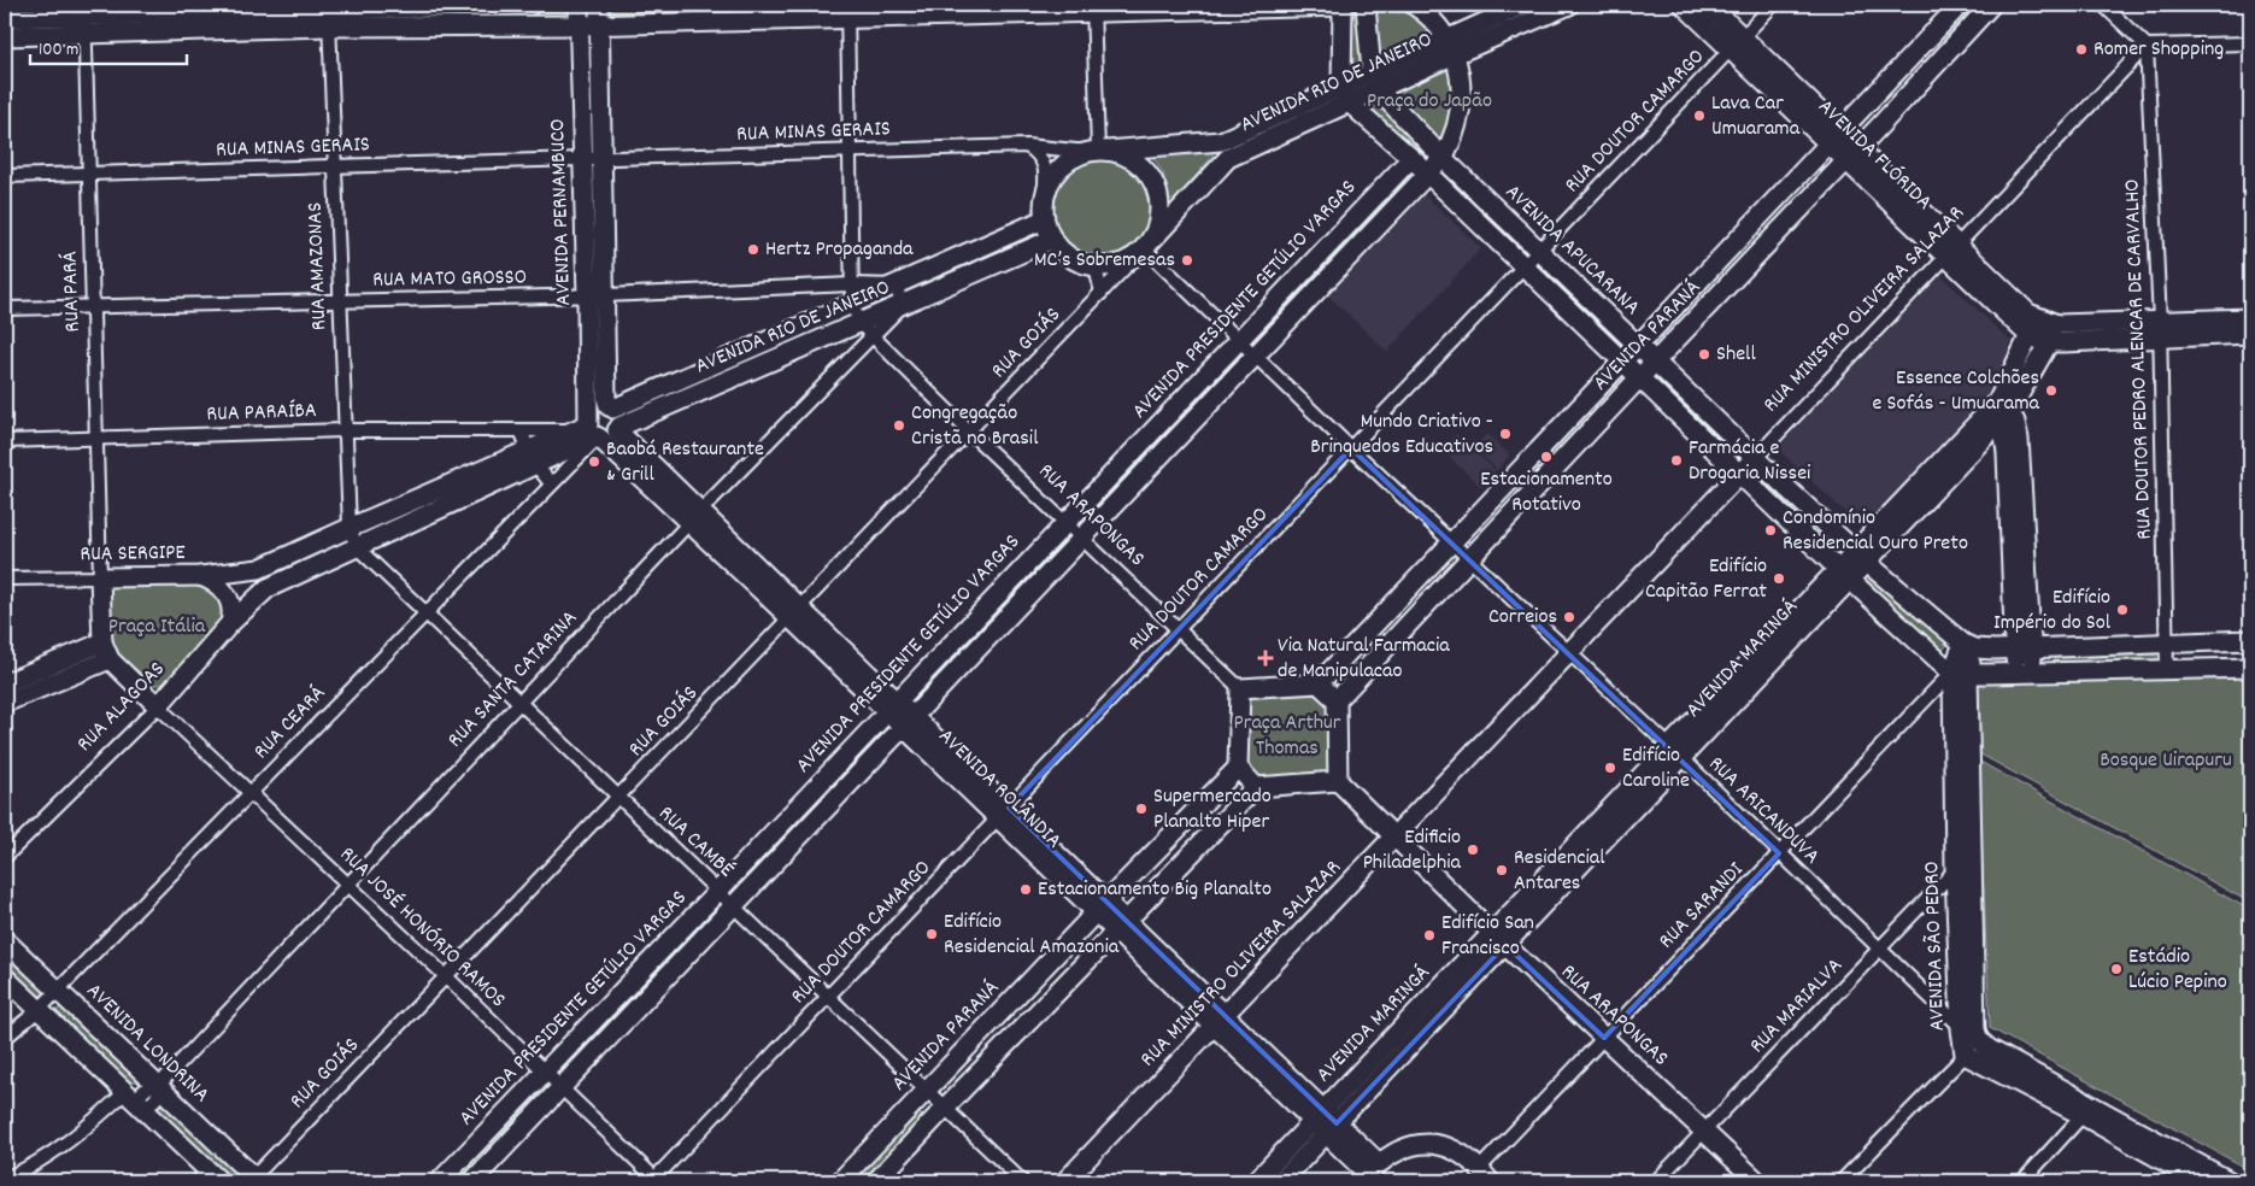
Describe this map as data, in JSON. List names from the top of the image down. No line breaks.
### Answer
{"streets":{"street":["AVENIDA RIO DE JANEIRO","RUA DOUTOR CAMARGO","RUA MINAS GERAIS","AVENIDA FLÓRIDA","AVENIDA PERNAMBUCO","AVENIDA APUCARANA","RUA AMAZONAS","RUA MATO GROSSO","RUA PARÁ","AVENIDA PRESIDENTE GETÚLIO VARGAS","RUA MINISTRO OLIVEIRA SALAZAR","AVENIDA PARANÁ","RUA GOIÁS","RUA DOUTOR PEDRO ALENCAR DE CARVALHO","RUA PARAÍBA","RUA ARAPONGAS","RUA SERGIPE","AVENIDA MARINGÁ","RUA SANTA CATARINA","RUA ALAGOAS","RUA CEARÁ","AVENIDA ROLÂNDIA","RUA ARICANDUVA","RUA CAMBÉ","RUA SARANDI","RUA JOSÉ HONÓRIO RAMOS","AVENIDA SÃO PEDRO","RUA MARIALVA","AVENIDA LONDRINA"]},"crossings":[["AVENIDA RIO DE JANEIRO","RUA MINAS GERAIS"],["AVENIDA RIO DE JANEIRO","AVENIDA PERNAMBUCO"],["AVENIDA RIO DE JANEIRO","AVENIDA APUCARANA"],["AVENIDA RIO DE JANEIRO","RUA MATO GROSSO"],["AVENIDA RIO DE JANEIRO","AVENIDA PRESIDENTE GETÚLIO VARGAS"],["AVENIDA RIO DE JANEIRO","RUA GOIÁS"],["AVENIDA RIO DE JANEIRO","RUA PARAÍBA"],["AVENIDA RIO DE JANEIRO","RUA ARAPONGAS"],["AVENIDA RIO DE JANEIRO","RUA SANTA CATARINA"],["AVENIDA RIO DE JANEIRO","RUA CEARÁ"],["AVENIDA RIO DE JANEIRO","AVENIDA ROLÂNDIA"],["AVENIDA RIO DE JANEIRO","RUA ARICANDUVA"],["RUA DOUTOR CAMARGO","AVENIDA FLÓRIDA"],["RUA DOUTOR CAMARGO","AVENIDA APUCARANA"],["RUA DOUTOR CAMARGO","RUA ARAPONGAS"],["RUA DOUTOR CAMARGO","AVENIDA ROLÂNDIA"],["RUA DOUTOR CAMARGO","RUA ARICANDUVA"],["RUA DOUTOR CAMARGO","RUA CAMBÉ"],["RUA DOUTOR CAMARGO","RUA JOSÉ HONÓRIO RAMOS"],["RUA MINAS GERAIS","AVENIDA PERNAMBUCO"],["RUA MINAS GERAIS","RUA AMAZONAS"],["RUA MINAS GERAIS","RUA PARÁ"],["RUA MINAS GERAIS","RUA GOIÁS"],["RUA MINAS GERAIS","RUA ARICANDUVA"],["AVENIDA FLÓRIDA","RUA MINISTRO OLIVEIRA SALAZAR"],["AVENIDA FLÓRIDA","AVENIDA PARANÁ"],["AVENIDA FLÓRIDA","RUA DOUTOR PEDRO ALENCAR DE CARVALHO"],["AVENIDA FLÓRIDA","AVENIDA MARINGÁ"],["AVENIDA PERNAMBUCO","RUA MATO GROSSO"],["AVENIDA PERNAMBUCO","RUA PARAÍBA"],["AVENIDA PERNAMBUCO","RUA CEARÁ"],["AVENIDA PERNAMBUCO","AVENIDA ROLÂNDIA"],["AVENIDA APUCARANA","AVENIDA PRESIDENTE GETÚLIO VARGAS"],["AVENIDA APUCARANA","RUA MINISTRO OLIVEIRA SALAZAR"],["AVENIDA APUCARANA","AVENIDA PARANÁ"],["AVENIDA APUCARANA","AVENIDA MARINGÁ"],["AVENIDA APUCARANA","RUA SARANDI"],["AVENIDA APUCARANA","AVENIDA SÃO PEDRO"],["RUA AMAZONAS","RUA MATO GROSSO"],["RUA AMAZONAS","RUA PARAÍBA"],["RUA AMAZONAS","RUA CAMBÉ"],["RUA MATO GROSSO","RUA PARÁ"],["RUA PARÁ","RUA PARAÍBA"],["RUA PARÁ","RUA SERGIPE"],["AVENIDA PRESIDENTE GETÚLIO VARGAS","RUA ARAPONGAS"],["AVENIDA PRESIDENTE GETÚLIO VARGAS","AVENIDA ROLÂNDIA"],["AVENIDA PRESIDENTE GETÚLIO VARGAS","RUA ARICANDUVA"],["AVENIDA PRESIDENTE GETÚLIO VARGAS","RUA CAMBÉ"],["AVENIDA PRESIDENTE GETÚLIO VARGAS","RUA JOSÉ HONÓRIO RAMOS"],["RUA MINISTRO OLIVEIRA SALAZAR","RUA DOUTOR PEDRO ALENCAR DE CARVALHO"],["RUA MINISTRO OLIVEIRA SALAZAR","RUA ARAPONGAS"],["RUA MINISTRO OLIVEIRA SALAZAR","AVENIDA ROLÂNDIA"],["RUA MINISTRO OLIVEIRA SALAZAR","RUA ARICANDUVA"],["AVENIDA PARANÁ","AVENIDA ROLÂNDIA"],["AVENIDA PARANÁ","RUA ARICANDUVA"],["AVENIDA PARANÁ","RUA CAMBÉ"],["RUA GOIÁS","RUA ARAPONGAS"],["RUA GOIÁS","AVENIDA ROLÂNDIA"],["RUA GOIÁS","RUA ARICANDUVA"],["RUA GOIÁS","RUA CAMBÉ"],["RUA GOIÁS","RUA JOSÉ HONÓRIO RAMOS"],["RUA GOIÁS","AVENIDA LONDRINA"],["RUA PARAÍBA","RUA CEARÁ"],["RUA PARAÍBA","AVENIDA ROLÂNDIA"],["RUA ARAPONGAS","AVENIDA MARINGÁ"],["RUA ARAPONGAS","RUA SANTA CATARINA"],["RUA ARAPONGAS","RUA SARANDI"],["RUA ARAPONGAS","RUA MARIALVA"],["AVENIDA MARINGÁ","AVENIDA ROLÂNDIA"],["AVENIDA MARINGÁ","RUA ARICANDUVA"],["RUA SANTA CATARINA","AVENIDA ROLÂNDIA"],["RUA SANTA CATARINA","RUA CAMBÉ"],["RUA SANTA CATARINA","RUA JOSÉ HONÓRIO RAMOS"],["RUA SANTA CATARINA","AVENIDA LONDRINA"],["RUA ALAGOAS","RUA JOSÉ HONÓRIO RAMOS"],["RUA CEARÁ","AVENIDA ROLÂNDIA"],["RUA CEARÁ","RUA CAMBÉ"],["RUA CEARÁ","RUA JOSÉ HONÓRIO RAMOS"],["RUA CEARÁ","AVENIDA LONDRINA"],["RUA ARICANDUVA","RUA SARANDI"],["RUA ARICANDUVA","AVENIDA SÃO PEDRO"],["RUA ARICANDUVA","RUA MARIALVA"],["RUA SARANDI","AVENIDA SÃO PEDRO"],["AVENIDA SÃO PEDRO","RUA MARIALVA"]],"parks":["Praça do Japão","Praça Itália","Praça Arthur Thomas","Bosque Uirapuru"],"places":{"other":["Romer Shopping","Lava Car Umuarama","Hertz Propaganda","MC’s Sobremesas","Shell","Essence Colchões e Sofás - Umuarama","Congregação Cristã no Brasil","Mundo Criativo - Brinquedos Educativos","Estacionamento Rotativo","Farmácia e Drogaria Nissei","Baobá Restaurante & Grill","Condomínio Residencial Ouro Preto","Edifício Capitão Ferrat","Edifício Império do Sol","Correios","Edifício Caroline","Supermercado Planalto Hiper","Edificio Philadelphia","Residencial Antares","Estacionamento Big Planalto","Edifício Residencial Amazonia","Edifício San Francisco","Estádio Lúcio Pepino"],"health":["Via Natural Farmacia de Manipulacao"]},"scale_bar":"100 m"}
